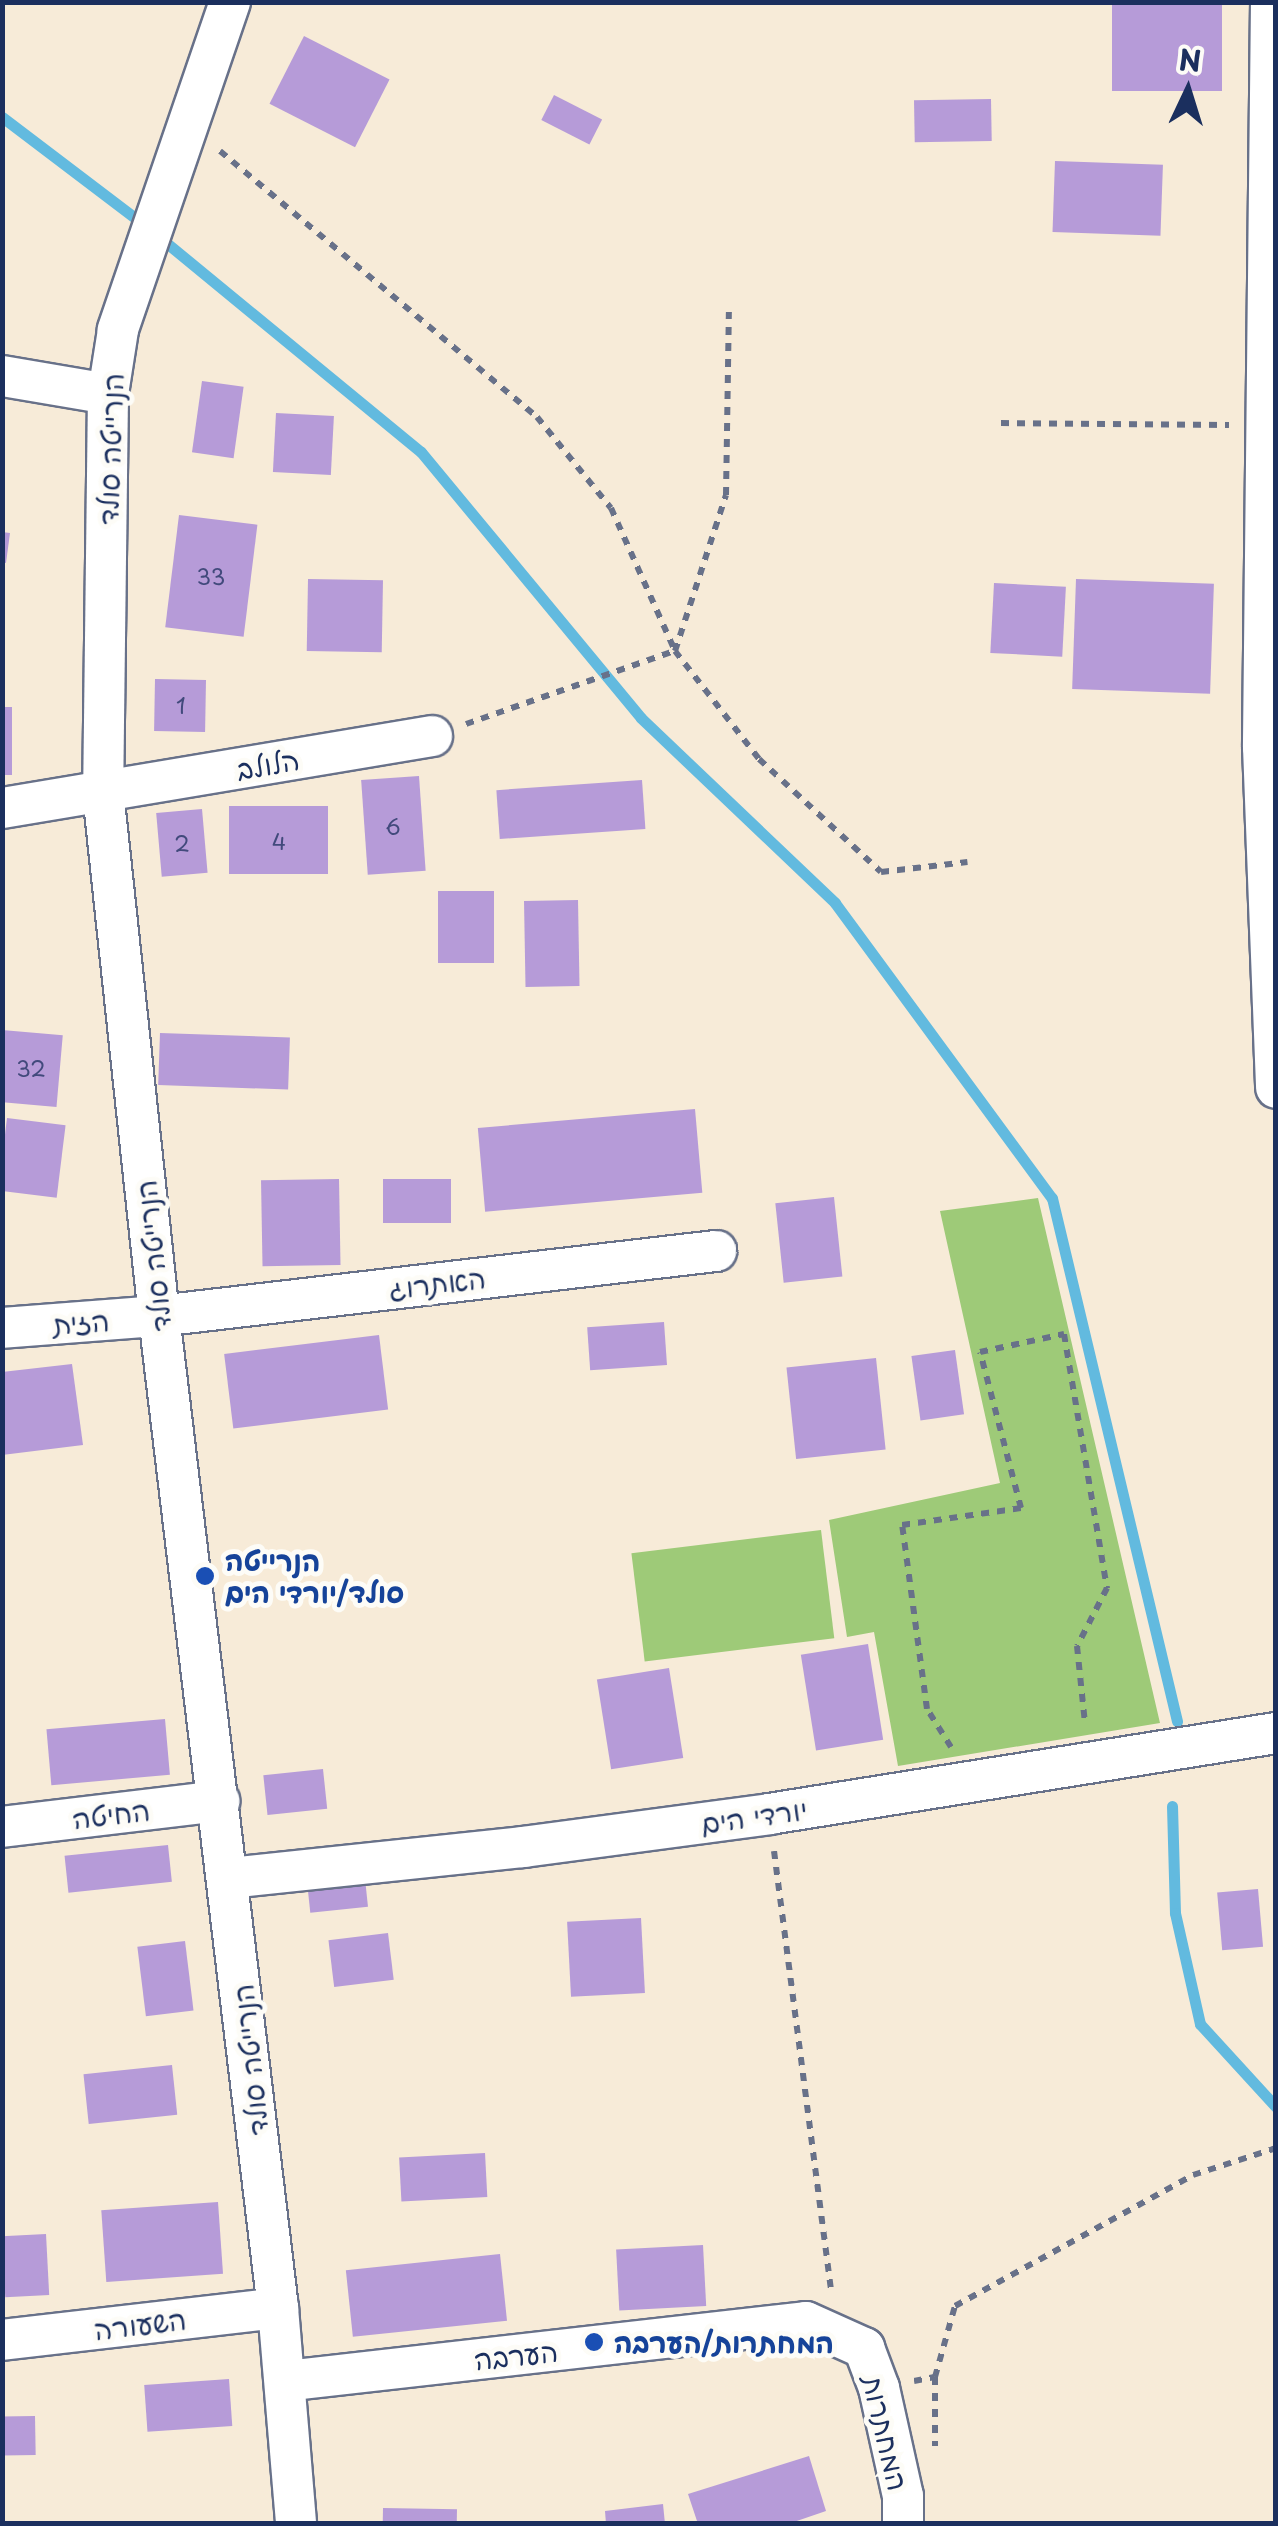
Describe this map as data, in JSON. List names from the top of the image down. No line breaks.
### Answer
{"streets":{"street":["הנרייטה סולד","הלולב","האתרוג","הזית","החיטה","יורדי הים","השעורה","הערבה","המחתרות"]},"crossings":[["הנרייטה סולד","הלולב"],["הנרייטה סולד","האתרוג"],["הנרייטה סולד","הזית"],["הנרייטה סולד","החיטה"],["הנרייטה סולד","יורדי הים"],["הנרייטה סולד","השעורה"],["הנרייטה סולד","הערבה"],["האתרוג","הזית"],["הערבה","המחתרות"]],"places":["הנרייטה סולד/יורדי הים","המחתרות/הערבה"],"house_numbers":["33","1","6","4","2","32"],"north":"top"}
